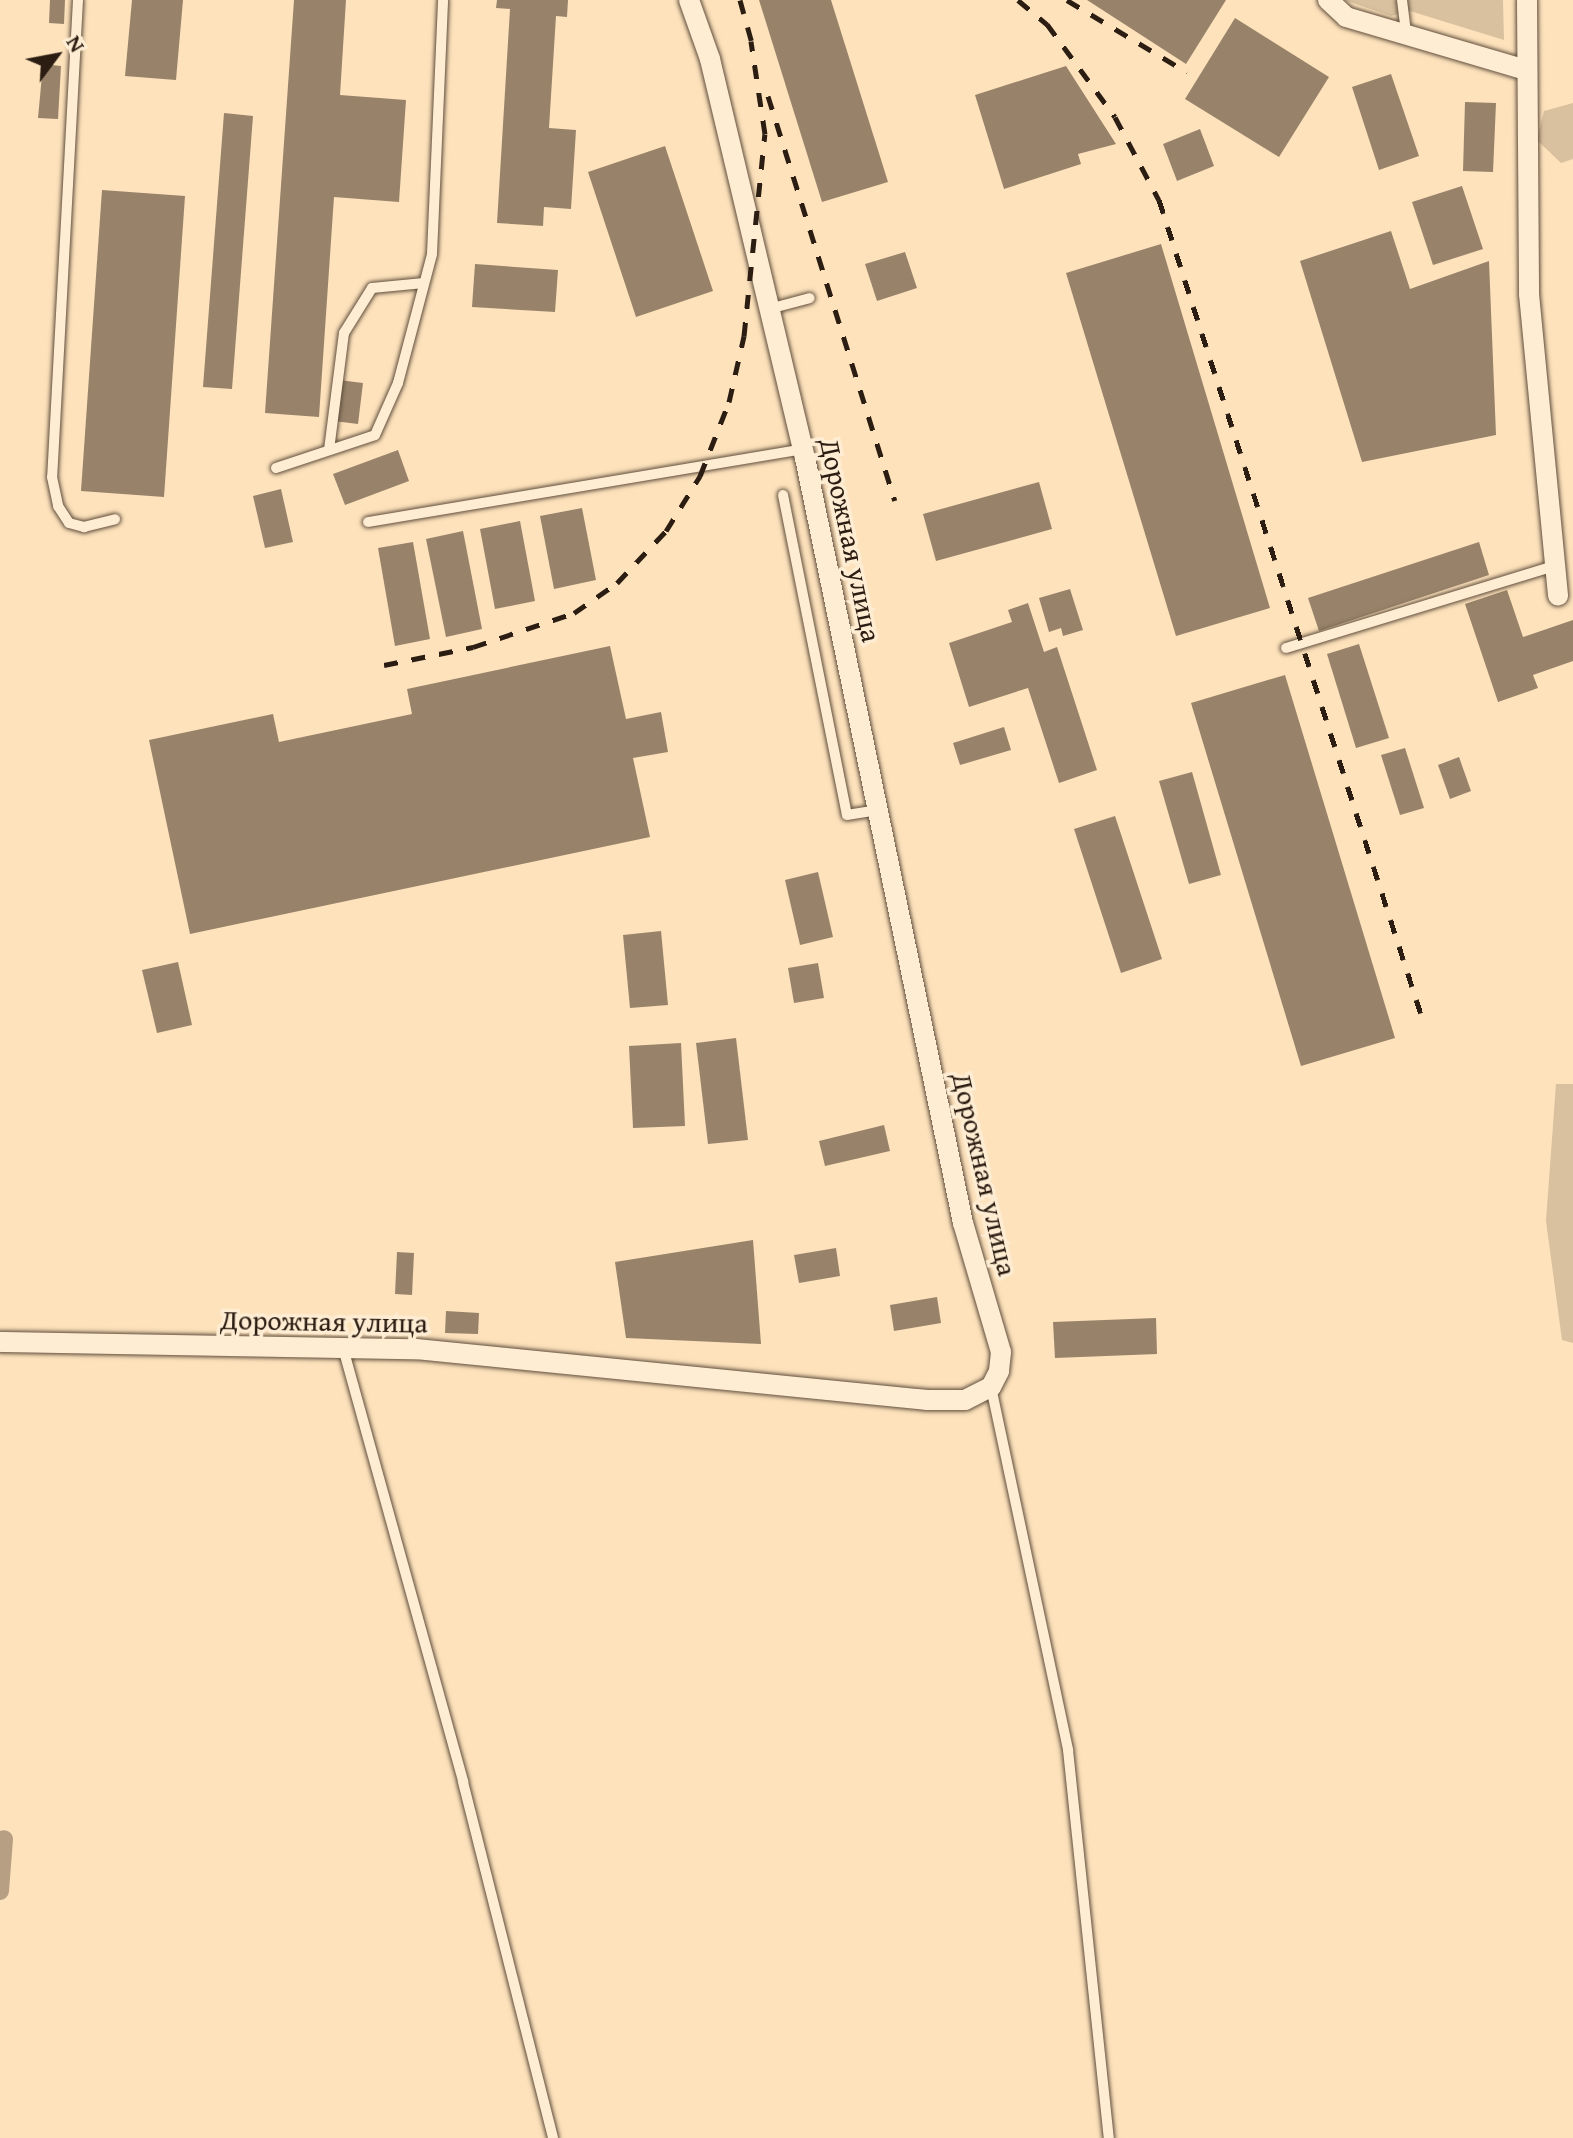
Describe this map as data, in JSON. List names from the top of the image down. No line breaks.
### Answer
{"streets":{"street":["Дорожная улица"]},"north":"top right"}
